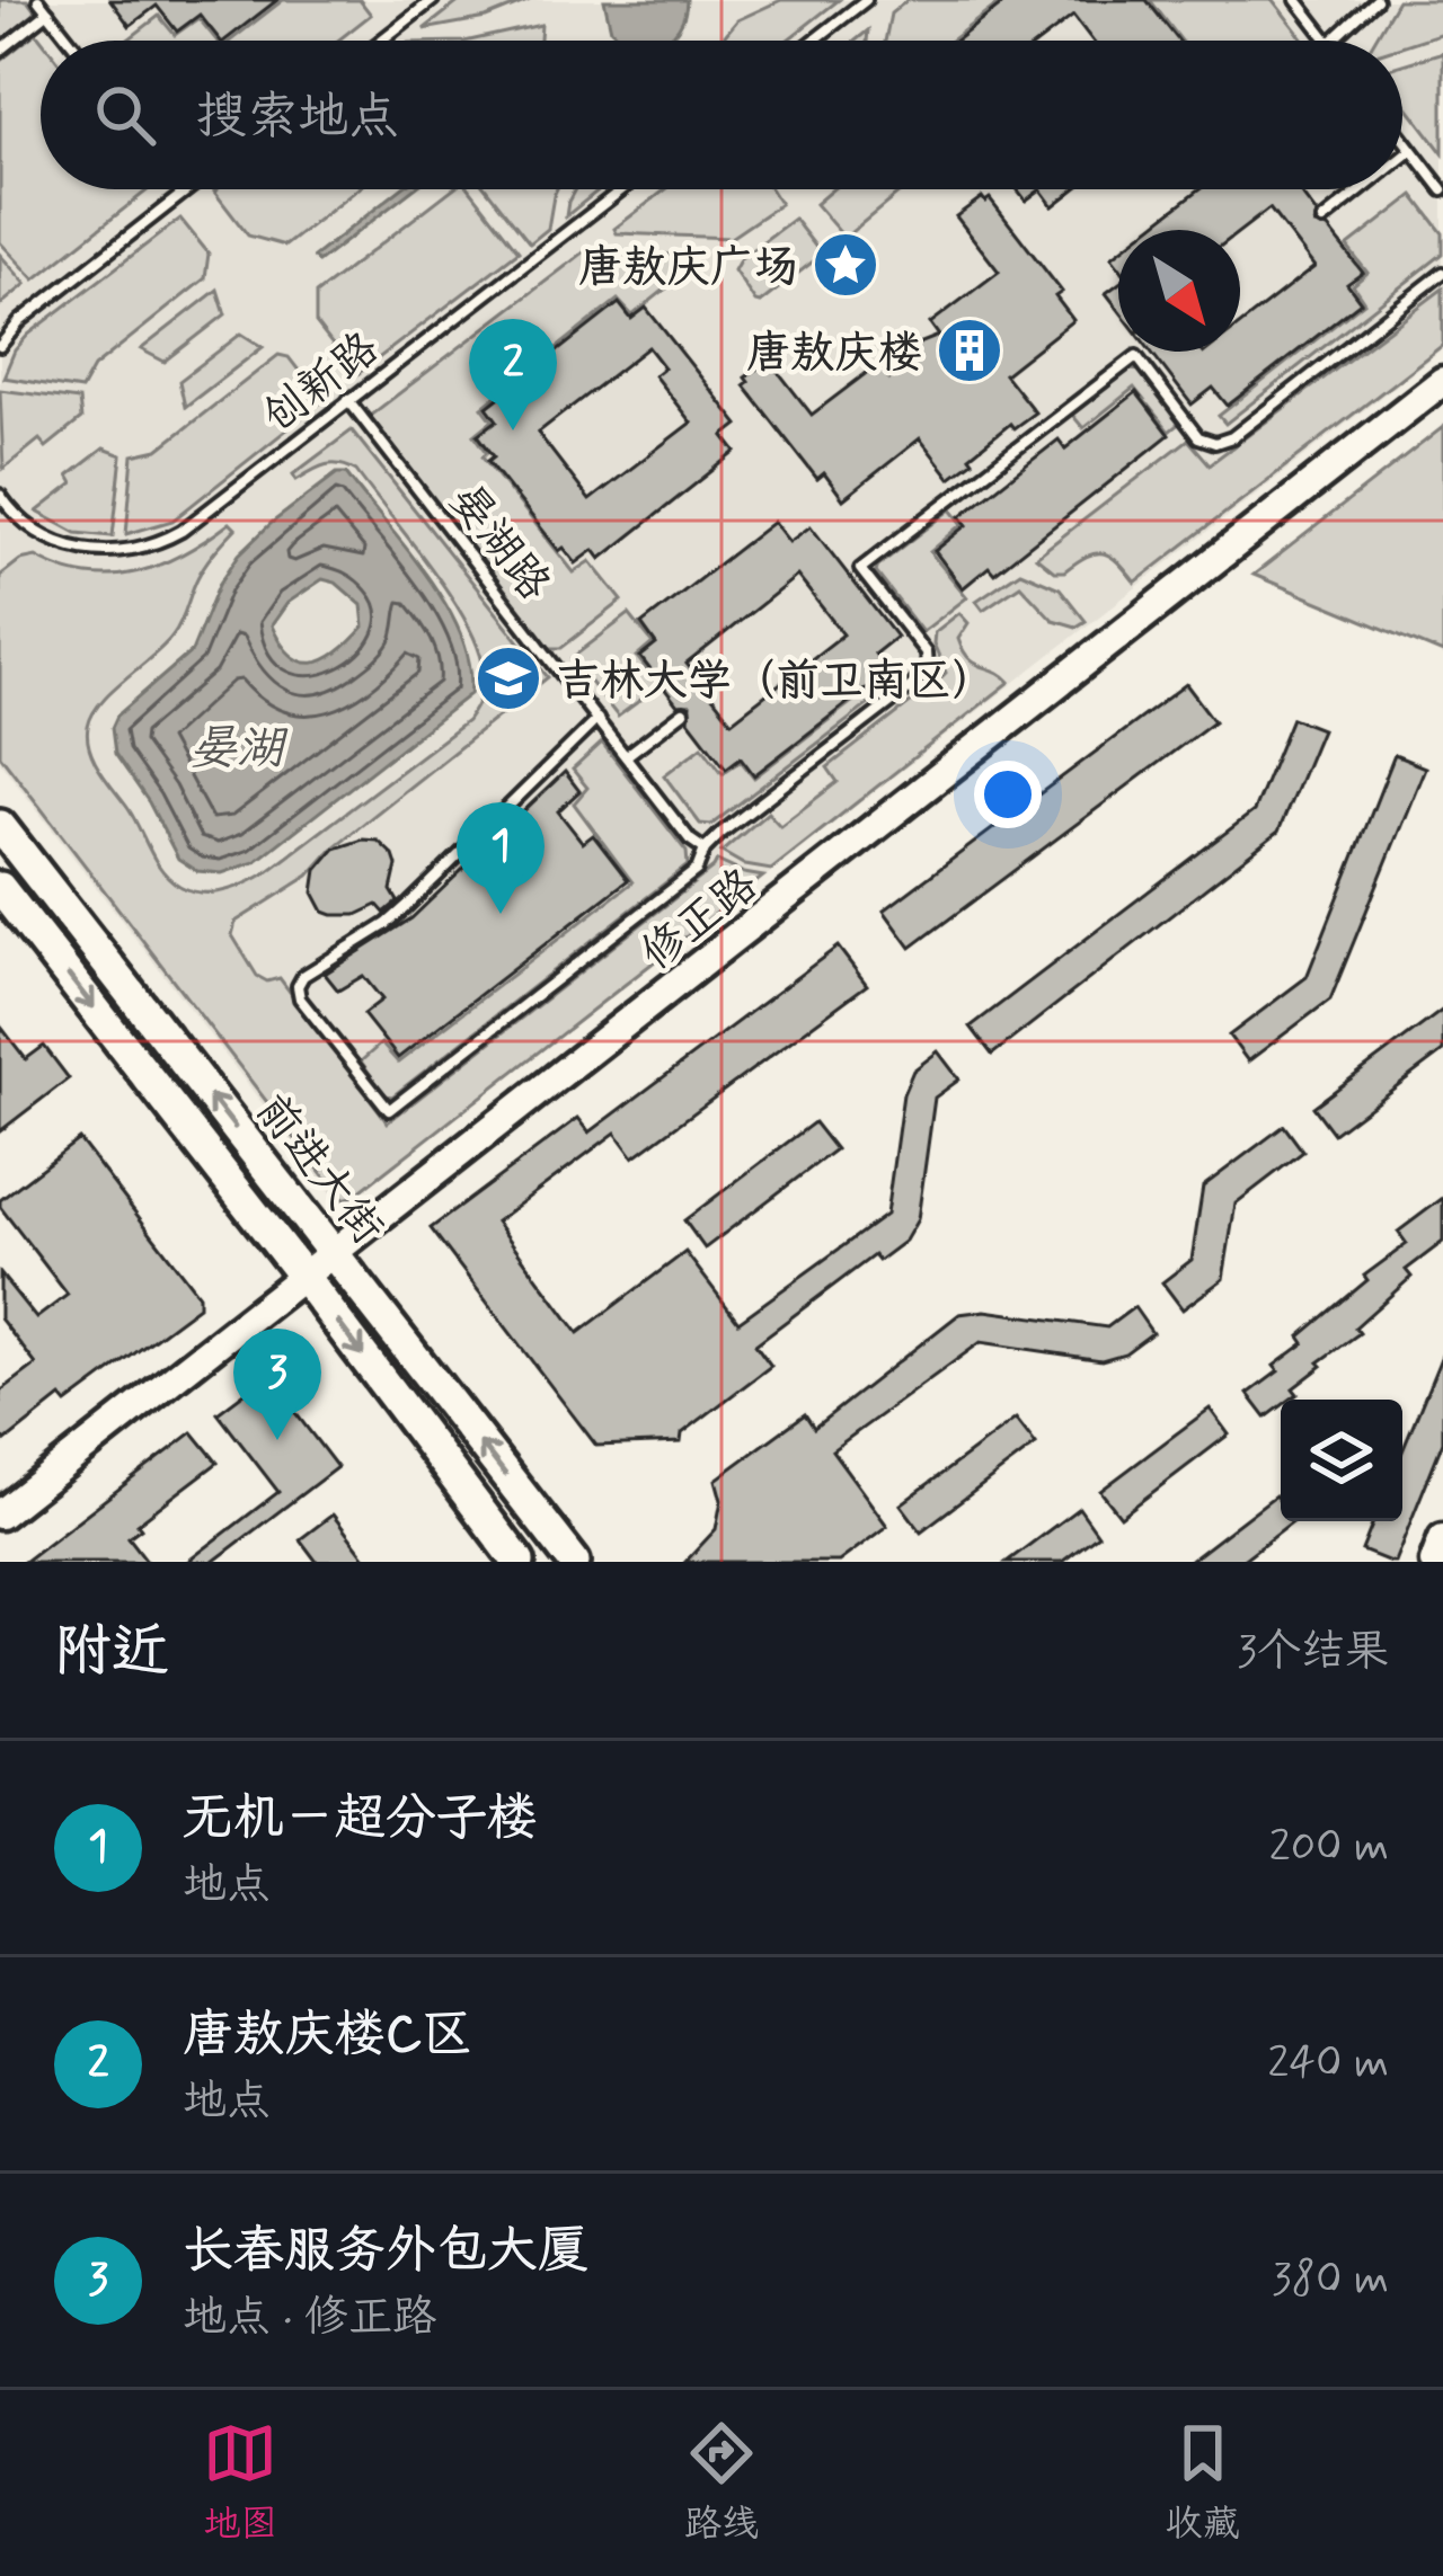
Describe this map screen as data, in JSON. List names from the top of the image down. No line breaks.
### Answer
{"streets":{"main road":["前进大街"],"street":["修正路"],"lane":["创新路","晏湖路"]},"crossings":[["创新路","晏湖路"],["修正路","前进大街"]],"water":["晏湖"],"places":{"place":["唐敖庆广场"],"building":["唐敖庆楼"],"school or university":["吉林大学（前卫南区）"]},"north":"bottom right","page":{"search":"搜索地点","pins":["2","1","3"],"heading":["附近","3个结果"],"list":[{"mark":"1","name":"无机－超分子楼","note":"地点","value":"200 m"},{"mark":"2","name":"唐敖庆楼C区","note":"地点","value":"240 m"},{"mark":"3","name":"长春服务外包大厦","note":"地点 · 修正路","value":"380 m"}],"nav":["地图","路线","收藏"]}}
